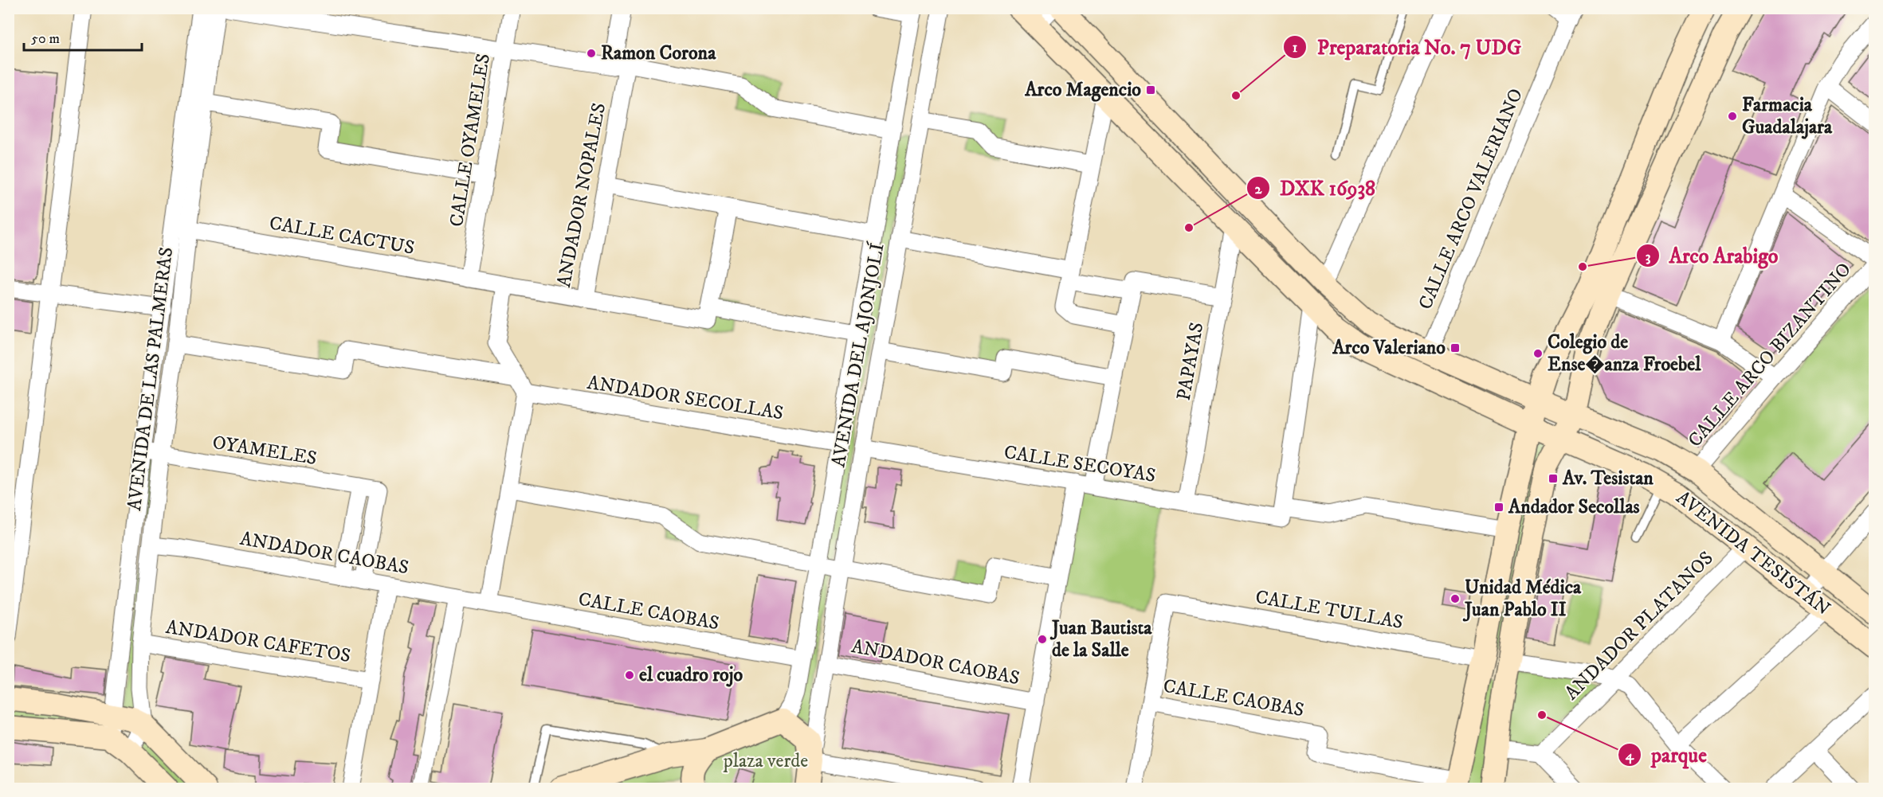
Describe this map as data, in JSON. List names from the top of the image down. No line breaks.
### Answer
{"streets":{"street":["CALLE OYAMELES","ANDADOR NOPALES","CALLE ARCO VALERIANO","CALLE CACTUS","AVENIDA DEL AJONJOLÍ","CALLE ARCO BIZANTINO","PAPAYAS","AVENIDA DE LAS PALMERAS","ANDADOR SECOLLAS","OYAMELES","CALLE SECOYAS","ANDADOR CAOBAS","AVENIDA TESISTÁN","CALLE TULLAS","CALLE CAOBAS","ANDADOR PLATANOS","ANDADOR CAFETOS"]},"crossings":[["CALLE OYAMELES","CALLE CACTUS"],["ANDADOR NOPALES","CALLE CACTUS"],["CALLE ARCO VALERIANO","AVENIDA TESISTÁN"],["CALLE CACTUS","AVENIDA DE LAS PALMERAS"],["AVENIDA DEL AJONJOLÍ","ANDADOR SECOLLAS"],["AVENIDA DEL AJONJOLÍ","CALLE SECOYAS"],["AVENIDA DEL AJONJOLÍ","ANDADOR CAOBAS"],["AVENIDA DEL AJONJOLÍ","CALLE CAOBAS"],["CALLE ARCO BIZANTINO","AVENIDA TESISTÁN"],["PAPAYAS","CALLE SECOYAS"],["PAPAYAS","AVENIDA TESISTÁN"],["AVENIDA DE LAS PALMERAS","OYAMELES"],["AVENIDA DE LAS PALMERAS","ANDADOR CAOBAS"],["AVENIDA DE LAS PALMERAS","ANDADOR CAFETOS"],["OYAMELES","ANDADOR CAOBAS"],["ANDADOR CAOBAS","CALLE CAOBAS"],["AVENIDA TESISTÁN","ANDADOR PLATANOS"],["CALLE TULLAS","CALLE CAOBAS"]],"parks":["plaza verde"],"places":{"other":["Ramon Corona","Preparatoria No. 7 UDG","Farmacia Guadalajara","DXK 16938","Arco Arabigo","Colegio de Ense�anza Froebel","Unidad Médica Juan Pablo II","Juan Bautista de la Salle","el cuadro rojo","parque"],"transit":["Arco Magencio","Arco Valeriano","Av. Tesistan","Andador Secollas"]},"scale_bar":"50 m"}
